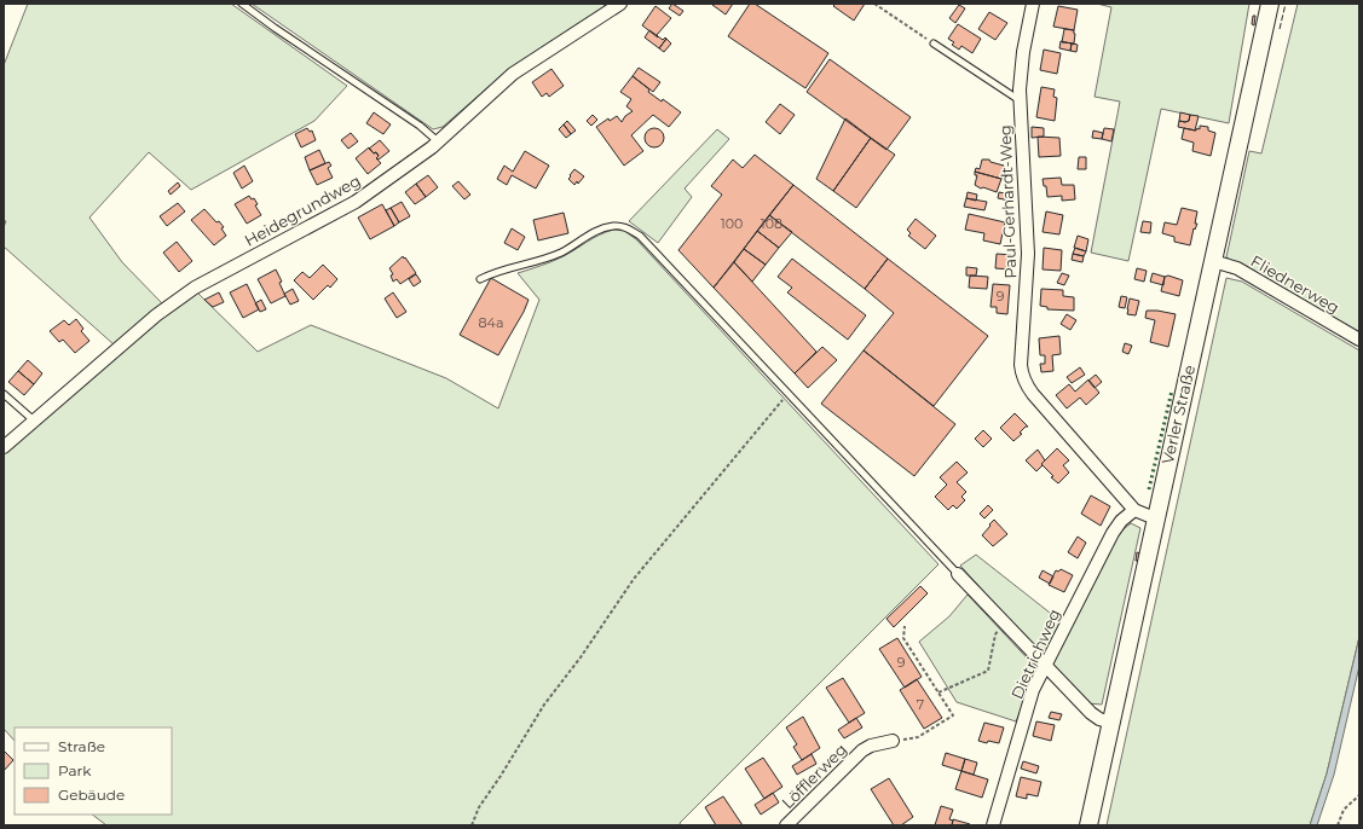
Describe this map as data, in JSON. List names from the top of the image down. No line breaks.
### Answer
{"streets":{"main road":["Verler Straße"],"street":["Paul-Gerhardt-Weg","Heidegrundweg","Fliednerweg","Dietrichweg","Löfflerweg"]},"crossings":[["Paul-Gerhardt-Weg","Verler Straße"],["Paul-Gerhardt-Weg","Dietrichweg"],["Fliednerweg","Verler Straße"]],"house_numbers":["100","108","9","84a","9","7"],"legend":["Straße","Park","Gebäude"]}
